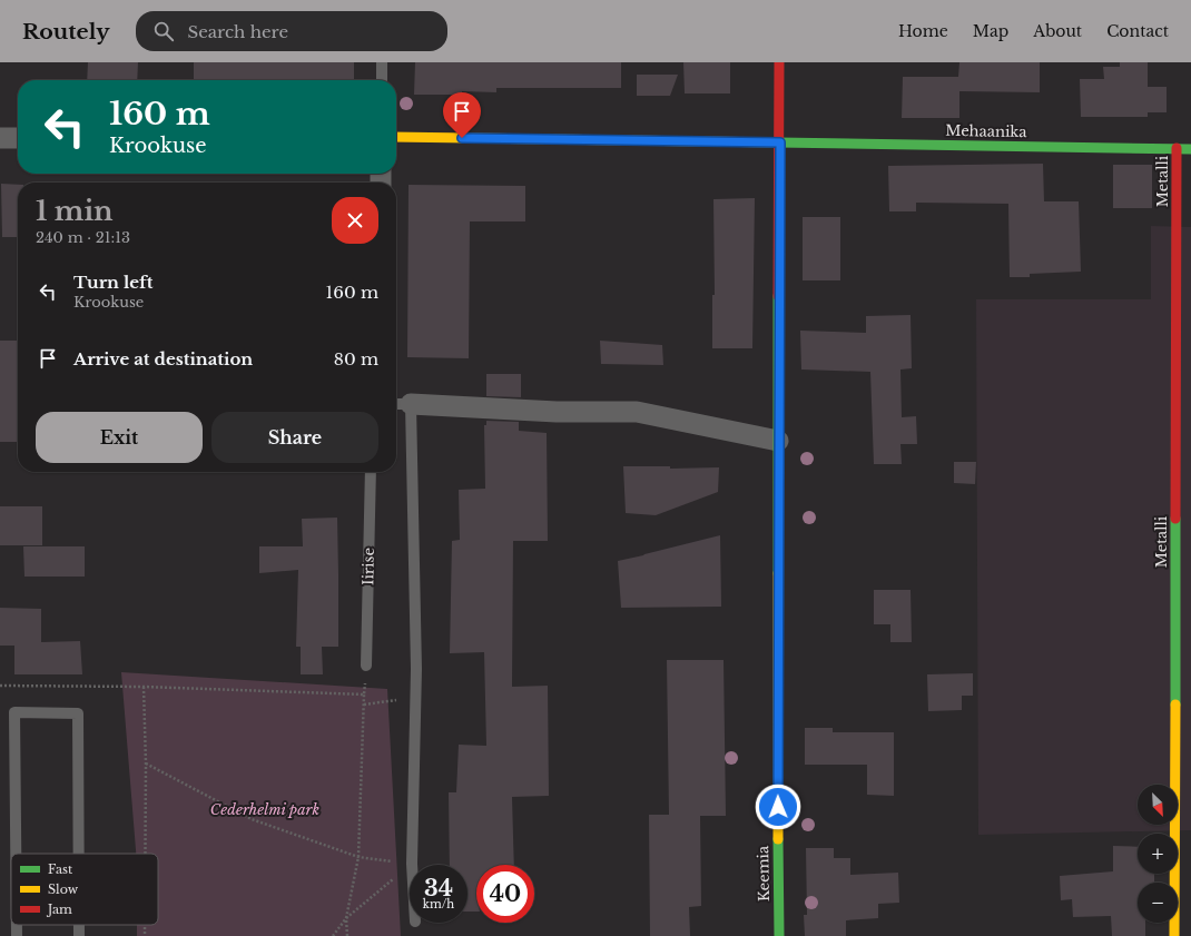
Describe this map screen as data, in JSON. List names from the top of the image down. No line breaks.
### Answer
{"streets":{"street":["Mehaanika","Metalli","Keemia"],"lane":["Iirise"]},"crossings":[["Mehaanika","Metalli"],["Mehaanika","Keemia"]],"parks":["Cederhelmi park"],"legend":["Fast","Slow","Jam"],"north":"bottom right","page":{"header":"Routely","search":"Search here","nav":["Home","Map","About","Contact"],"turn":["160 m","Krookuse"],"heading":["1 min","240 m · 21:13"],"list":[{"name":"Turn left","note":"Krookuse","value":"160 m"},{"name":"Arrive at destination","value":"80 m"}],"buttons":["Exit","Share"],"map_buttons":["+","−"],"speed":"34 km/h","limit":"40"}}
